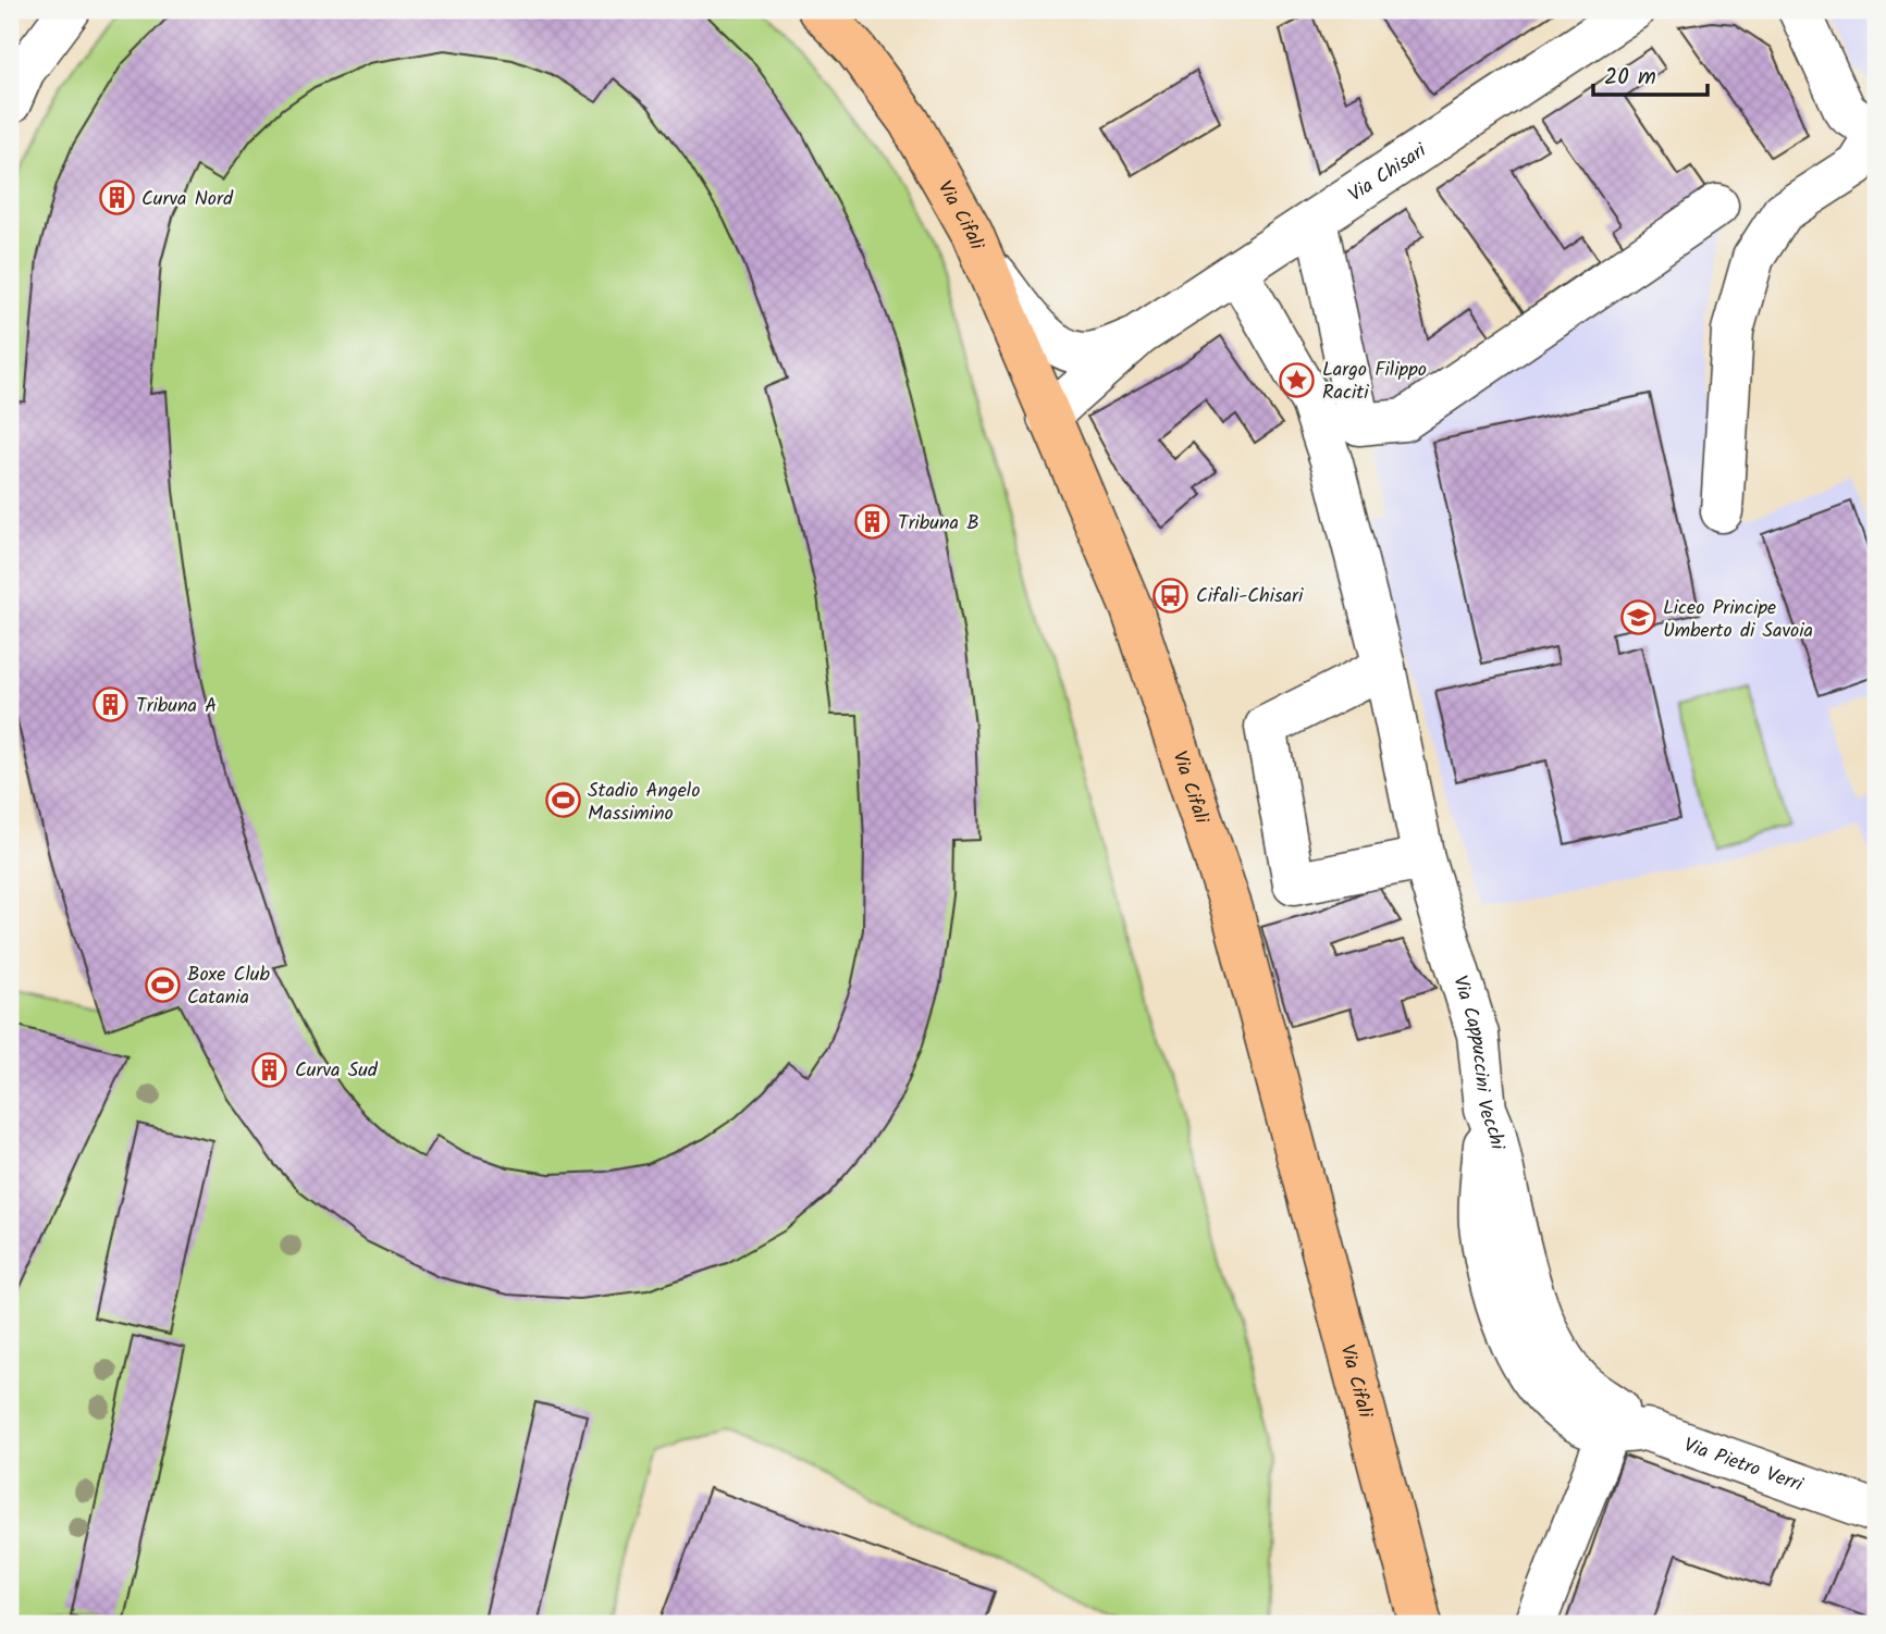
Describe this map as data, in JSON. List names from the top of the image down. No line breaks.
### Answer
{"streets":{"main road":["Via Cifali"],"street":["Via Chisari","Via Cappuccini Vecchi","Via Pietro Verri"]},"crossings":[["Via Chisari","Via Cappuccini Vecchi"],["Via Cappuccini Vecchi","Via Pietro Verri"]],"places":{"building":["Curva Nord","Tribuna B","Tribuna A","Curva Sud"],"place":["Largo Filippo Raciti"],"bus stop":["Cifali-Chisari"],"school or university":["Liceo Principe Umberto di Savoia"],"sports":["Stadio Angelo Massimino","Boxe Club Catania"]},"scale_bar":"20 m"}
